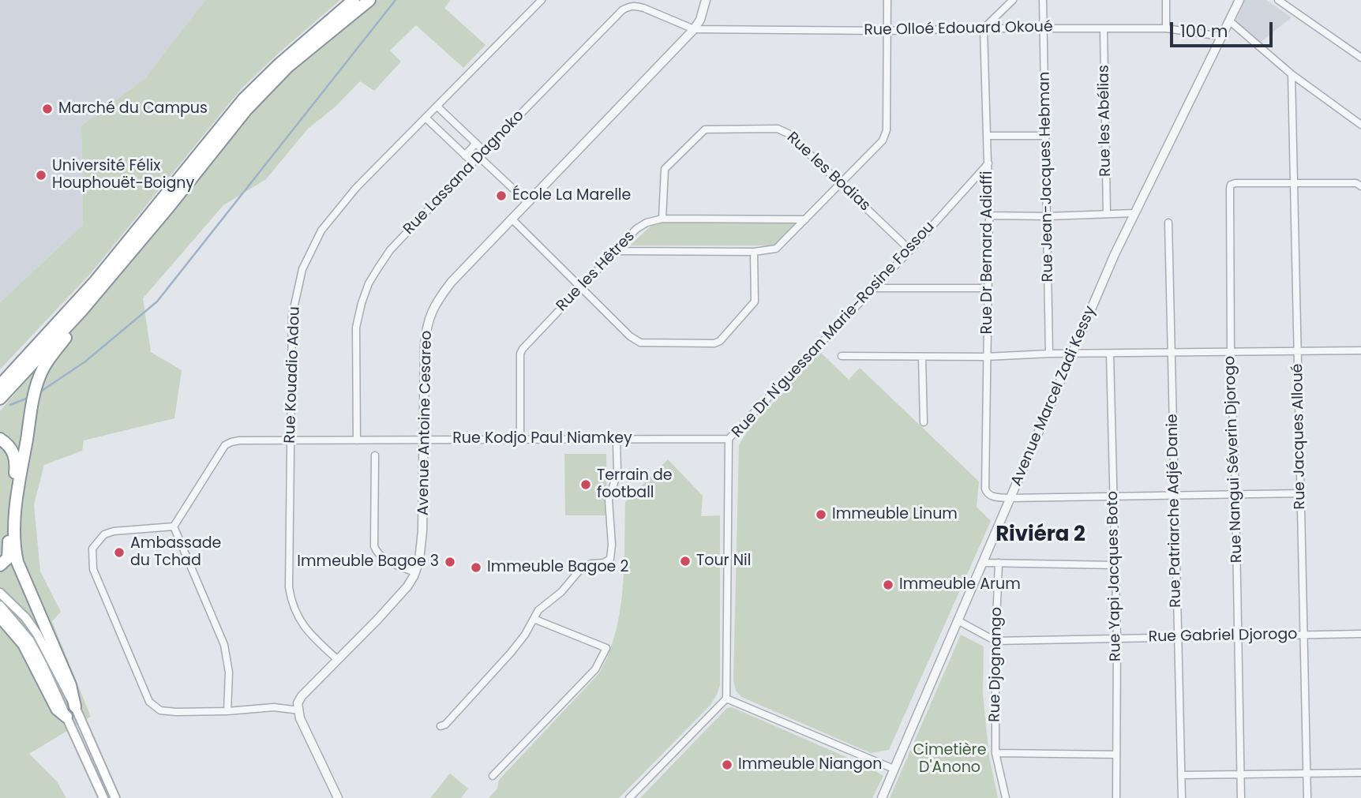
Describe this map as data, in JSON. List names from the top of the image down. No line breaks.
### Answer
{"streets":{"street":["Rue Olloé Edouard Okoué","Rue les Abélias","Rue les Bodias","Rue Lassana Dagnoko","Rue Jean-Jacques Hebman","Rue Dr Bernard Adiaffi","Rue les Hêtres","Rue Dr N'guessan Marie-Rosine Fossou","Rue Kouadio Adou","Avenue Marcel Zadi Kessy","Avenue Antoine Cesareo","Rue Jacques Alloué","Rue Kodjo Paul Niamkey","Rue Nangui Séverin Djorogo","Rue Patriarche Adjé Danie","Rue Yapi Jacques Boto","Rue Gabriel Djorogo","Rue Djognango"]},"crossings":[["Rue Olloé Edouard Okoué","Rue les Abélias"],["Rue Olloé Edouard Okoué","Rue Lassana Dagnoko"],["Rue Olloé Edouard Okoué","Rue Jean-Jacques Hebman"],["Rue Olloé Edouard Okoué","Rue Dr Bernard Adiaffi"],["Rue Olloé Edouard Okoué","Avenue Marcel Zadi Kessy"],["Rue Olloé Edouard Okoué","Avenue Antoine Cesareo"],["Rue les Bodias","Rue les Hêtres"],["Rue les Bodias","Rue Dr N'guessan Marie-Rosine Fossou"],["Rue Lassana Dagnoko","Avenue Antoine Cesareo"],["Rue Lassana Dagnoko","Rue Kodjo Paul Niamkey"],["Rue Dr Bernard Adiaffi","Rue Dr N'guessan Marie-Rosine Fossou"],["Rue Dr Bernard Adiaffi","Avenue Marcel Zadi Kessy"],["Rue Dr Bernard Adiaffi","Rue Jacques Alloué"],["Rue Dr Bernard Adiaffi","Rue Nangui Séverin Djorogo"],["Rue Dr Bernard Adiaffi","Rue Patriarche Adjé Danie"],["Rue Dr Bernard Adiaffi","Rue Yapi Jacques Boto"],["Rue les Hêtres","Rue Kodjo Paul Niamkey"],["Rue Dr N'guessan Marie-Rosine Fossou","Rue Kodjo Paul Niamkey"],["Rue Kouadio Adou","Avenue Antoine Cesareo"],["Rue Kouadio Adou","Rue Kodjo Paul Niamkey"],["Avenue Marcel Zadi Kessy","Rue Gabriel Djorogo"],["Avenue Antoine Cesareo","Rue Kodjo Paul Niamkey"],["Rue Jacques Alloué","Rue Nangui Séverin Djorogo"],["Rue Jacques Alloué","Rue Gabriel Djorogo"],["Rue Nangui Séverin Djorogo","Rue Gabriel Djorogo"],["Rue Patriarche Adjé Danie","Rue Gabriel Djorogo"],["Rue Yapi Jacques Boto","Rue Gabriel Djorogo"],["Rue Gabriel Djorogo","Rue Djognango"]],"districts":["Riviéra 2"],"parks":["Cimetière D'Anono"],"places":["Marché du Campus","Université Félix Houphouët-Boigny","École La Marelle","Terrain de football","Immeuble Linum","Ambassade du Tchad","Tour Nil","Immeuble Bagoe 3","Immeuble Bagoe 2","Immeuble Arum","Immeuble Niangon"],"scale_bar":"100 m"}
